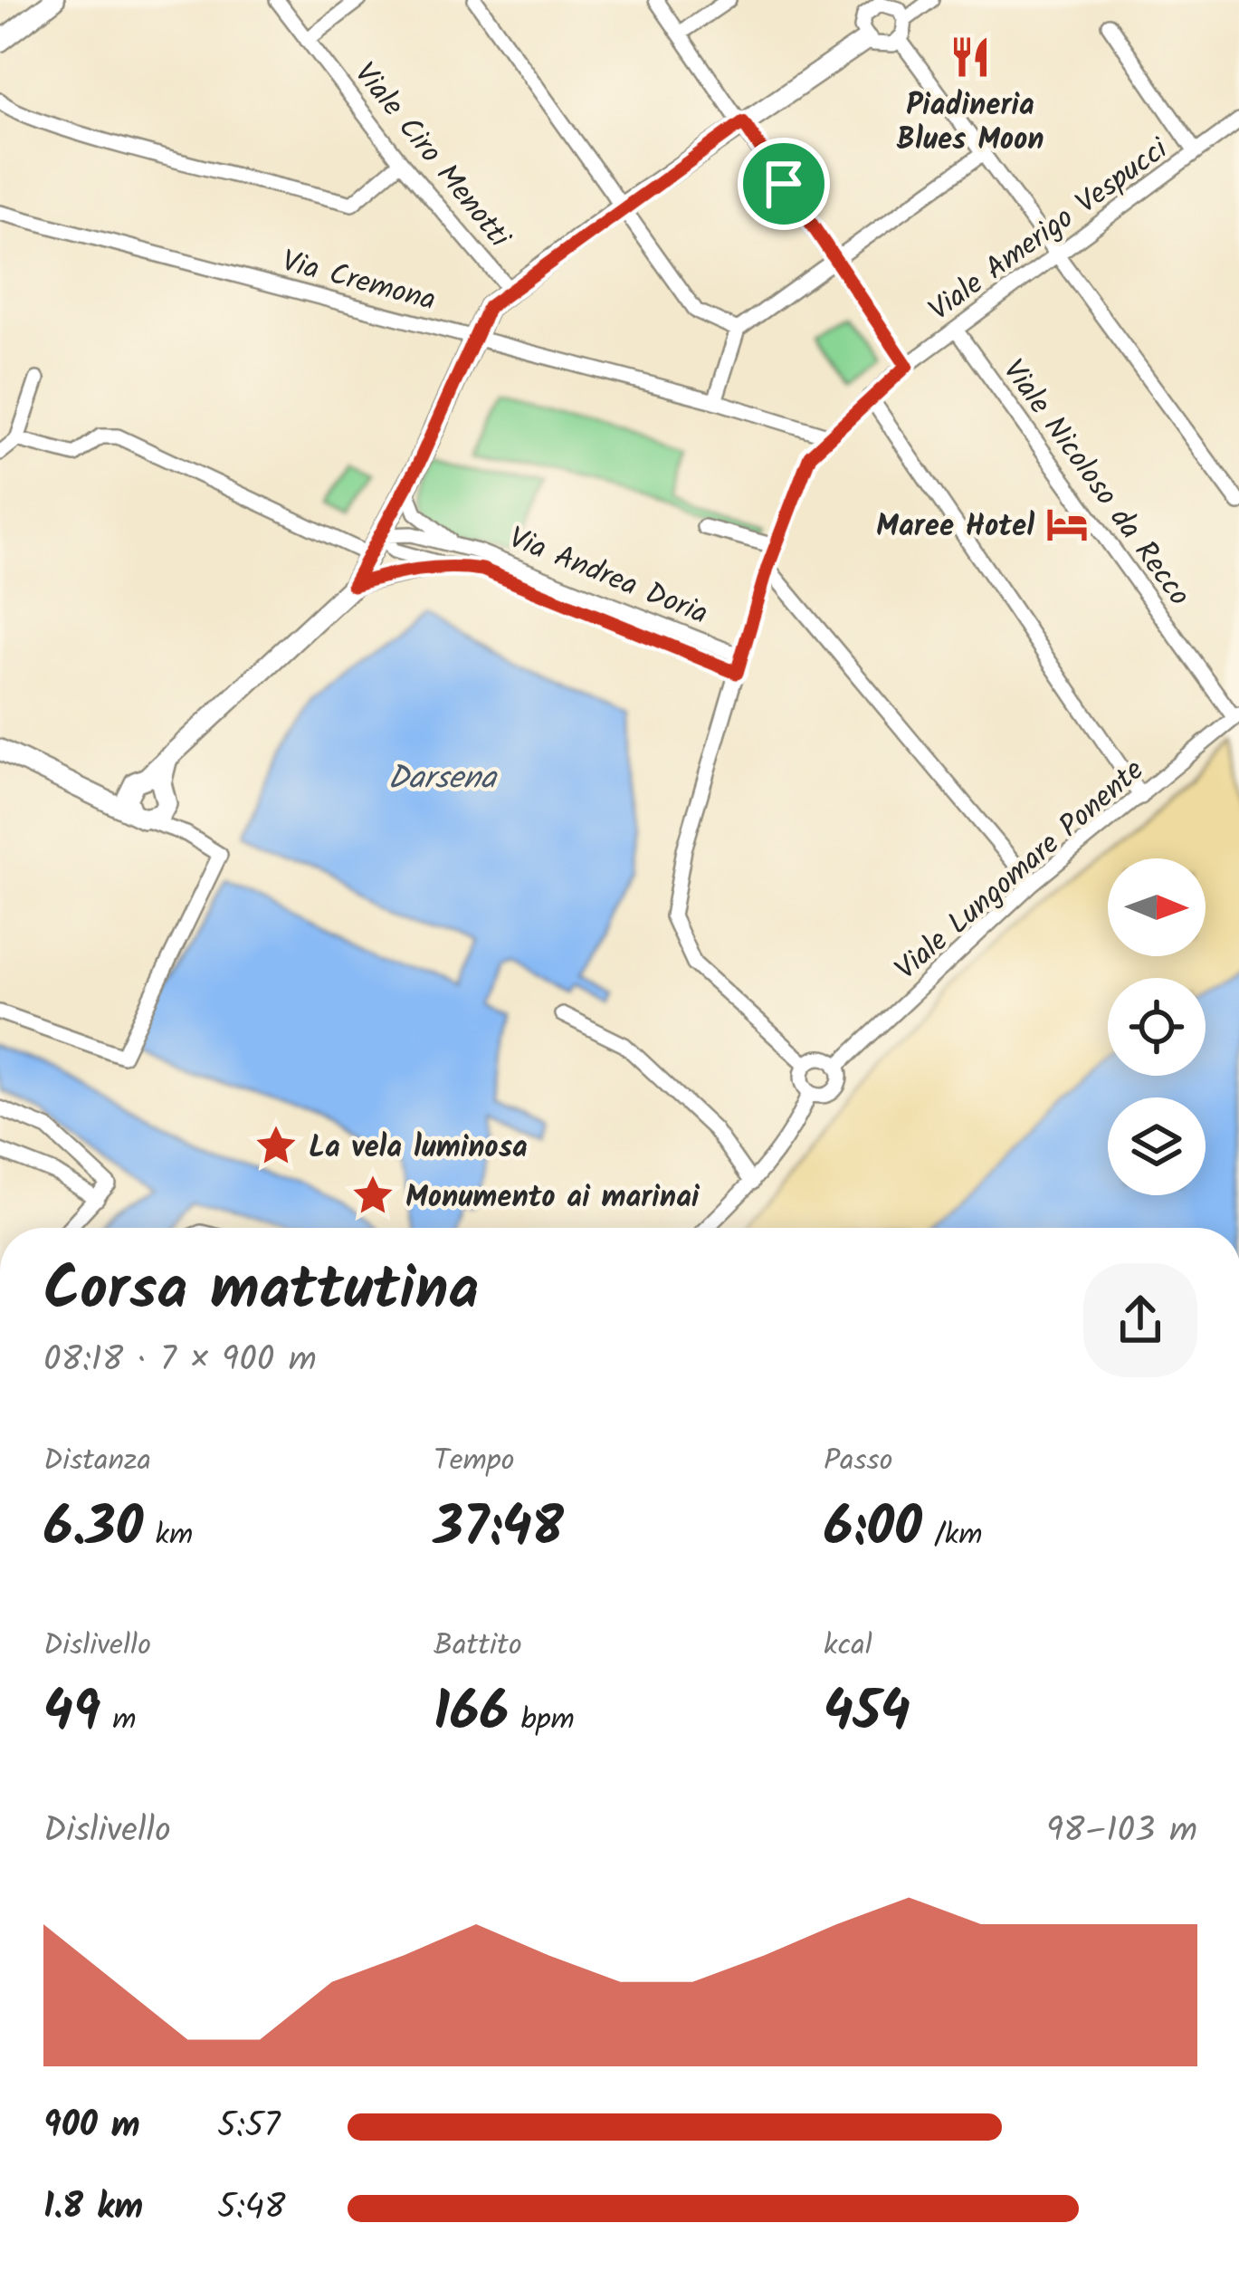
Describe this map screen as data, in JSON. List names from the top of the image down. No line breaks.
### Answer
{"streets":{"street":["Viale Ciro Menotti","Viale Amerigo Vespucci","Via Cremona","Viale Nicoloso da Recco","Via Andrea Doria","Viale Lungomare Ponente"]},"crossings":[["Viale Amerigo Vespucci","Via Cremona"],["Viale Amerigo Vespucci","Viale Nicoloso da Recco"],["Viale Amerigo Vespucci","Via Andrea Doria"],["Viale Amerigo Vespucci","Viale Lungomare Ponente"],["Viale Nicoloso da Recco","Viale Lungomare Ponente"]],"water":["Darsena"],"places":{"restaurant":["Piadineria Blues Moon"],"hotel":["Maree Hotel"],"place":["La vela luminosa","Monumento ai marinai"]},"north":"right","page":{"heading":["Corsa mattutina","08:18 · 7 × 900 m"],"stats":[["Distanza","6.30 km"],["Tempo","37:48"],["Passo","6:00 /km"],["Dislivello","49 m"],["Battito","166 bpm"],["kcal","454"]],"chart":["Dislivello","98–103 m"],"list":[{"name":"900 m","note":"5:57"},{"name":"1.8 km","note":"5:48"}]}}
